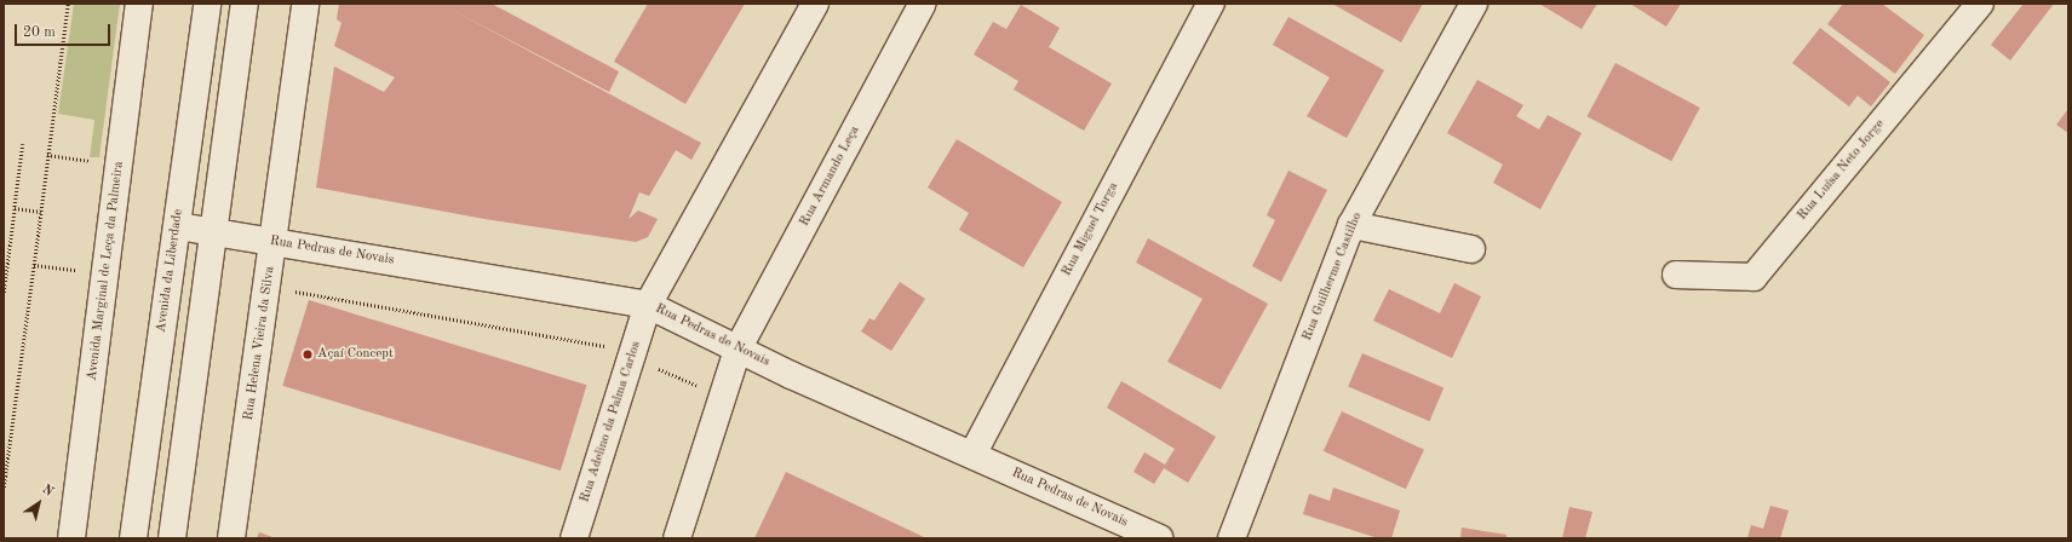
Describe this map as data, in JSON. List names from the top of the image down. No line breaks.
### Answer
{"streets":{"street":["Rua Luísa Neto Jorge","Rua Armando Leça","Rua Miguel Torga","Rua Pedras de Novais","Avenida Marginal de Leça da Palmeira","Avenida da Liberdade","Rua Guilherme Castilho","Rua Helena Vieira da Silva","Rua Adelino da Palma Carlos"]},"crossings":[["Rua Armando Leça","Rua Pedras de Novais"],["Rua Miguel Torga","Rua Pedras de Novais"],["Rua Pedras de Novais","Avenida da Liberdade"],["Rua Pedras de Novais","Rua Helena Vieira da Silva"],["Rua Pedras de Novais","Rua Adelino da Palma Carlos"]],"places":["Açaí Concept"],"scale_bar":"20 m","north":"top right"}
